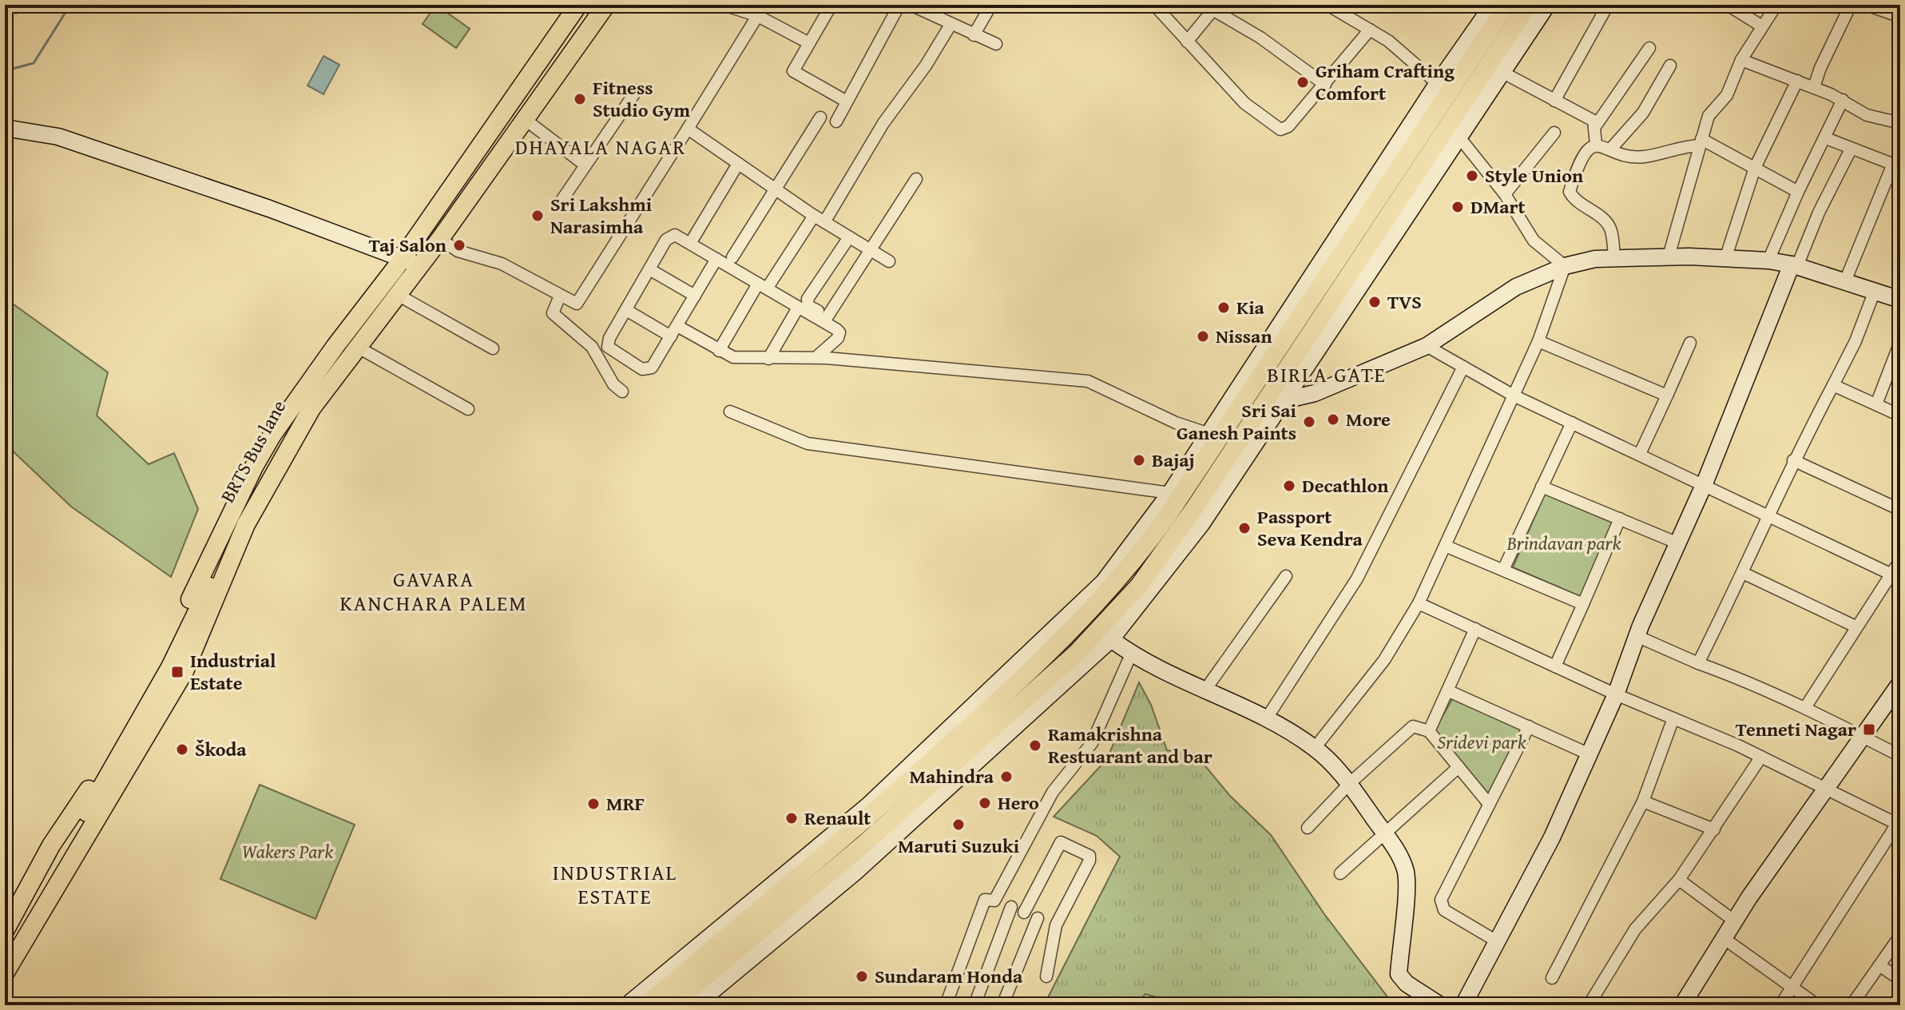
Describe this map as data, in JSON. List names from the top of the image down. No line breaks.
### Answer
{"streets":{"main road":["BRTS Bus lane"]},"districts":["DHAYALA NAGAR","BIRLA GATE","GAVARA KANCHARA PALEM","INDUSTRIAL ESTATE"],"parks":["Brindavan park","Sridevi park","Wakers Park"],"places":{"other":["Griham Crafting Comfort","Fitness Studio Gym","Style Union","DMart","Sri Lakshmi Narasimha","Taj Salon","TVS","Kia","Nissan","More","Sri Sai Ganesh Paints","Bajaj","Decathlon","Passport Seva Kendra","Ramakrishna Restuarant and bar","Škoda","Mahindra","Hero","MRF","Renault","Maruti Suzuki","Sundaram Honda"],"transit":["Industrial Estate","Tenneti Nagar"]}}
